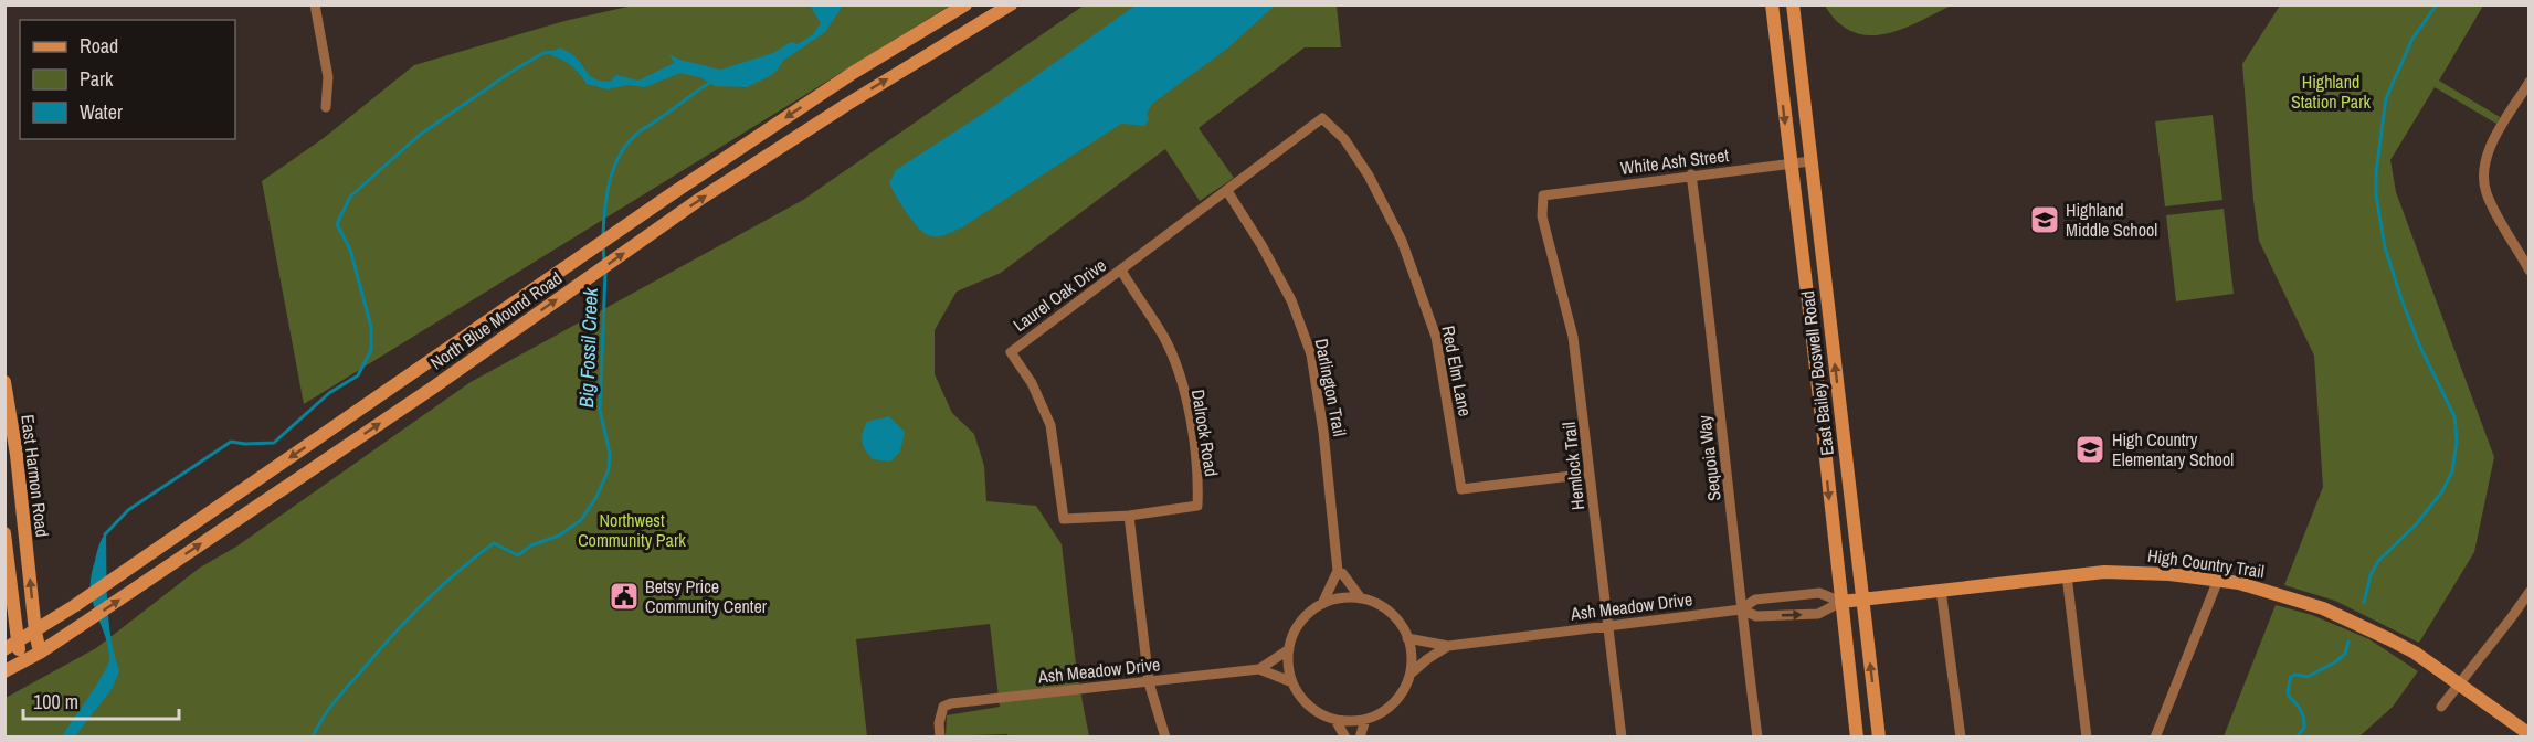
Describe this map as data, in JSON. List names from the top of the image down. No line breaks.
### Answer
{"streets":{"main road":["North Blue Mound Road","East Bailey Boswell Road","East Harmon Road","High Country Trail"],"street":["White Ash Street","Laurel Oak Drive","Red Elm Lane","Darlington Trail","Dalrock Road","Sequoia Way","Hemlock Trail","Ash Meadow Drive"]},"crossings":[["White Ash Street","East Bailey Boswell Road"],["White Ash Street","Sequoia Way"],["White Ash Street","Hemlock Trail"],["Laurel Oak Drive","Red Elm Lane"],["Laurel Oak Drive","Darlington Trail"],["Laurel Oak Drive","Dalrock Road"],["North Blue Mound Road","East Harmon Road"],["Red Elm Lane","Hemlock Trail"],["East Bailey Boswell Road","High Country Trail"],["East Bailey Boswell Road","Ash Meadow Drive"],["Sequoia Way","Ash Meadow Drive"],["Hemlock Trail","Ash Meadow Drive"],["High Country Trail","Ash Meadow Drive"]],"water":["Big Fossil Creek"],"parks":["Highland Station Park","Northwest Community Park"],"places":{"school or university":["Highland Middle School","High Country Elementary School"],"public building":["Betsy Price Community Center"]},"legend":["Road","Park","Water"],"scale_bar":"100 m"}
